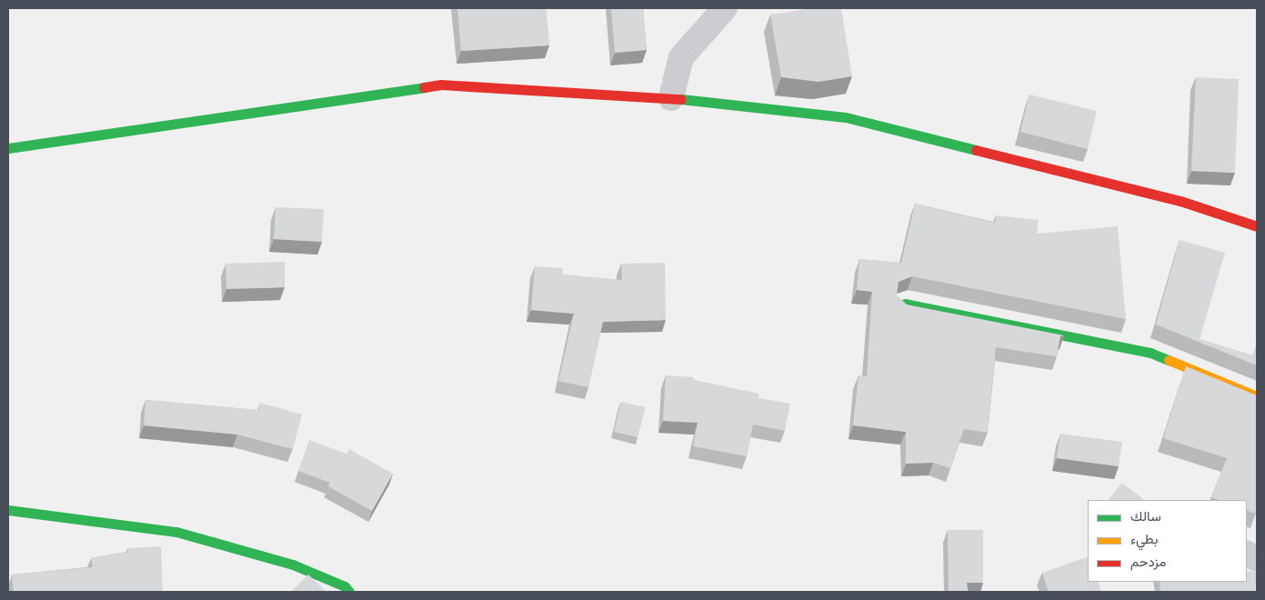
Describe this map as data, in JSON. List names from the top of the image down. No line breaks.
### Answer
{"legend":["سالك","بطيء","مزدحم"]}
